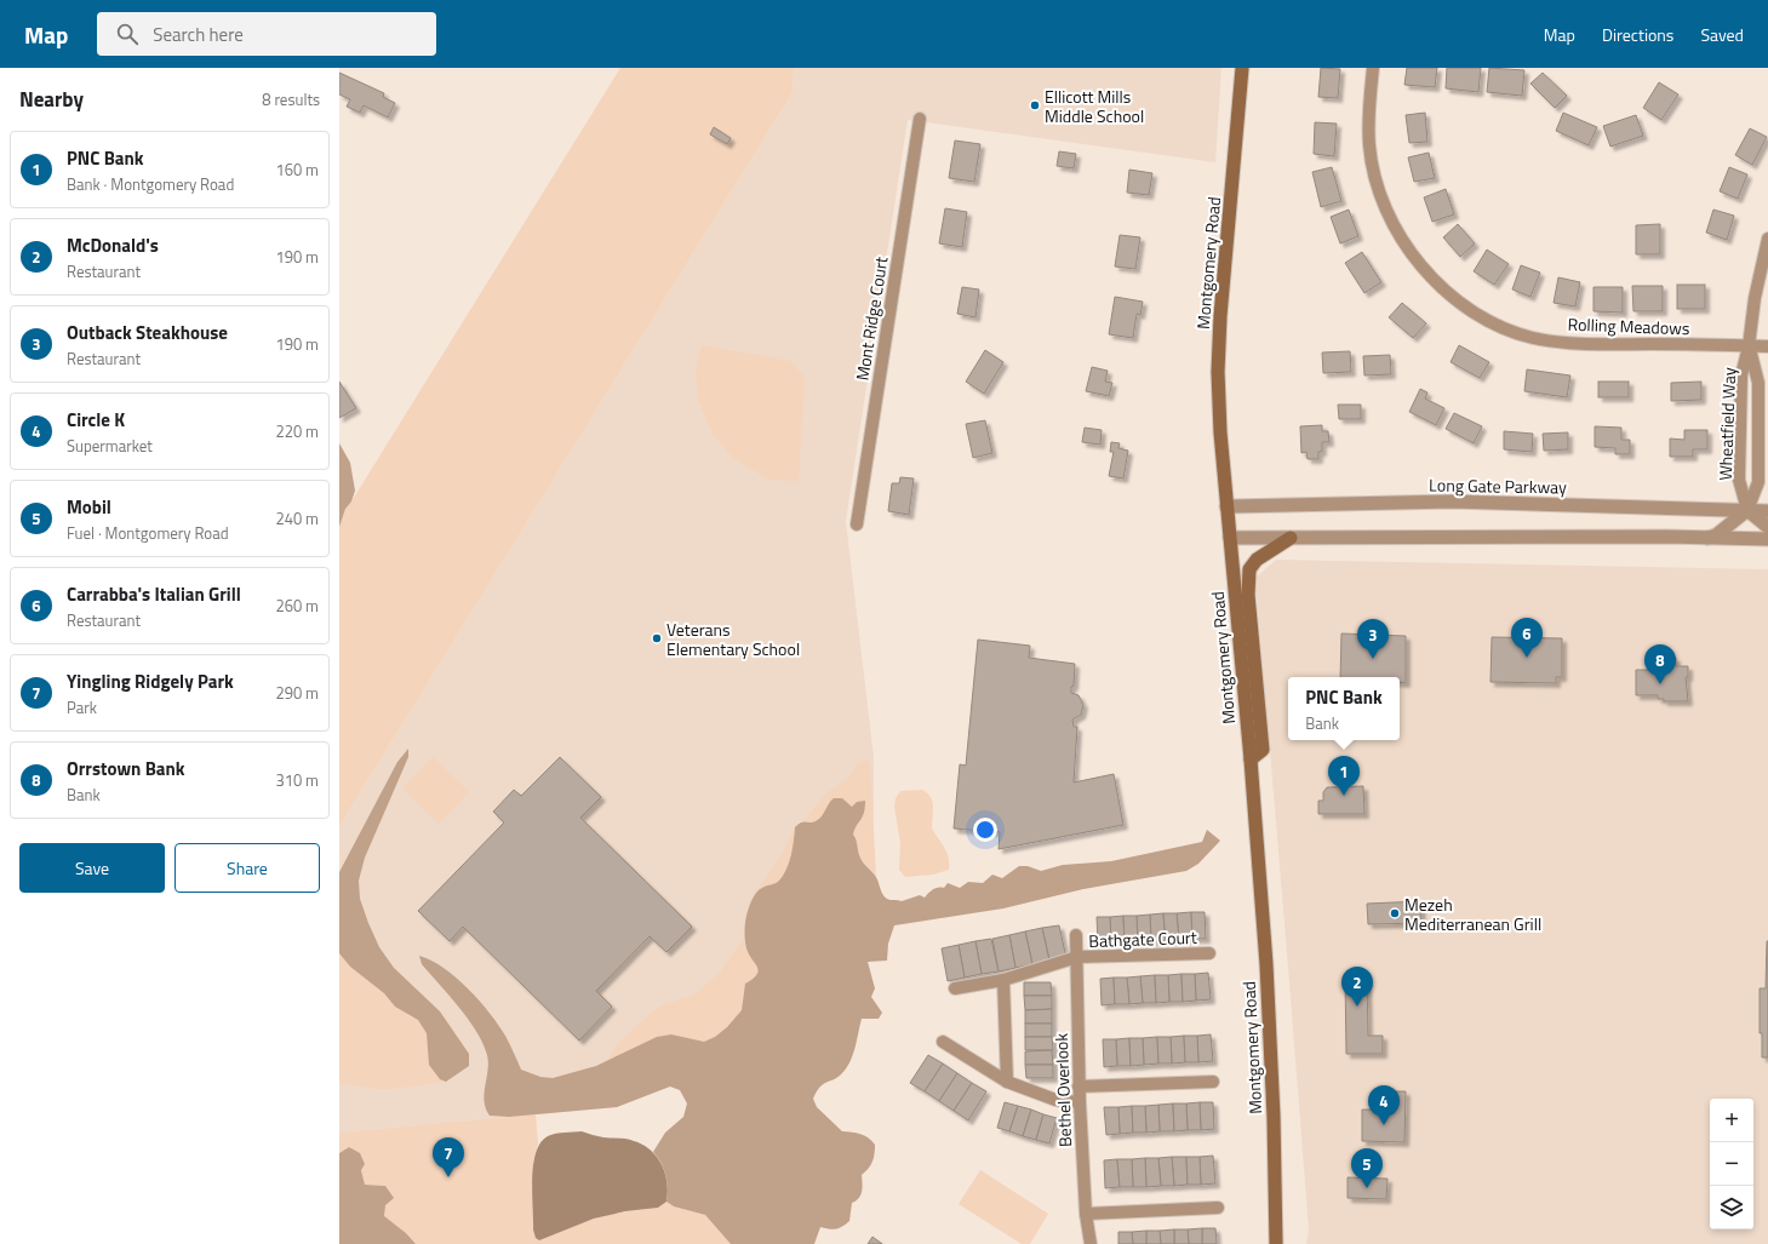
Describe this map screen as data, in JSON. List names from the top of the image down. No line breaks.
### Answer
{"streets":{"main road":["Montgomery Road"],"street":["Mont Ridge Court","Rolling Meadows","Wheatfield Way","Long Gate Parkway","Bathgate Court","Bethel Overlook"]},"crossings":[["Montgomery Road","Long Gate Parkway"],["Rolling Meadows","Wheatfield Way"],["Wheatfield Way","Long Gate Parkway"],["Bathgate Court","Bethel Overlook"]],"places":["Ellicott Mills Middle School","Veterans Elementary School","Mezeh Mediterranean Grill"],"page":{"header":"Map","search":"Search here","nav":["Map","Directions","Saved"],"heading":["Nearby","8 results"],"list":[{"mark":"1","name":"PNC Bank","note":"Bank · Montgomery Road","value":"160 m"},{"mark":"2","name":"McDonald's","note":"Restaurant","value":"190 m"},{"mark":"3","name":"Outback Steakhouse","note":"Restaurant","value":"190 m"},{"mark":"4","name":"Circle K","note":"Supermarket","value":"220 m"},{"mark":"5","name":"Mobil","note":"Fuel · Montgomery Road","value":"240 m"},{"mark":"6","name":"Carrabba's Italian Grill","note":"Restaurant","value":"260 m"},{"mark":"7","name":"Yingling Ridgely Park","note":"Park","value":"290 m"},{"mark":"8","name":"Orrstown Bank","note":"Bank","value":"310 m"}],"pins":["6","3","8","1","2","4","7","5"],"popup":["PNC Bank","Bank"],"buttons":["Save","Share"],"map_buttons":["+","−"]}}
